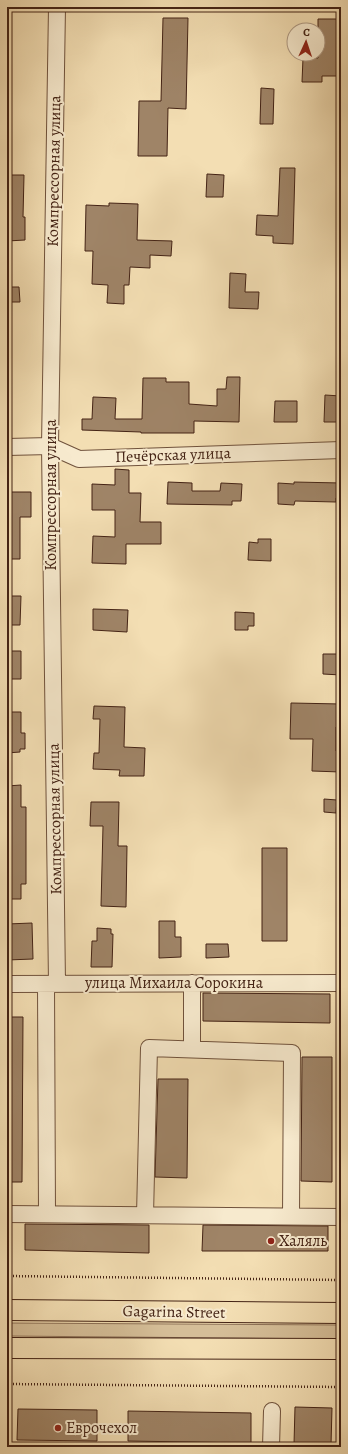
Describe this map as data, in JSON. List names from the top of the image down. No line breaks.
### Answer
{"streets":{"main road":["Gagarina Street"],"street":["Компрессорная улица","Печёрская улица","улица Михаила Сорокина"]},"crossings":[["Компрессорная улица","Печёрская улица"],["Компрессорная улица","улица Михаила Сорокина"]],"places":["Халяль","Еврочехол"],"north":"top"}
